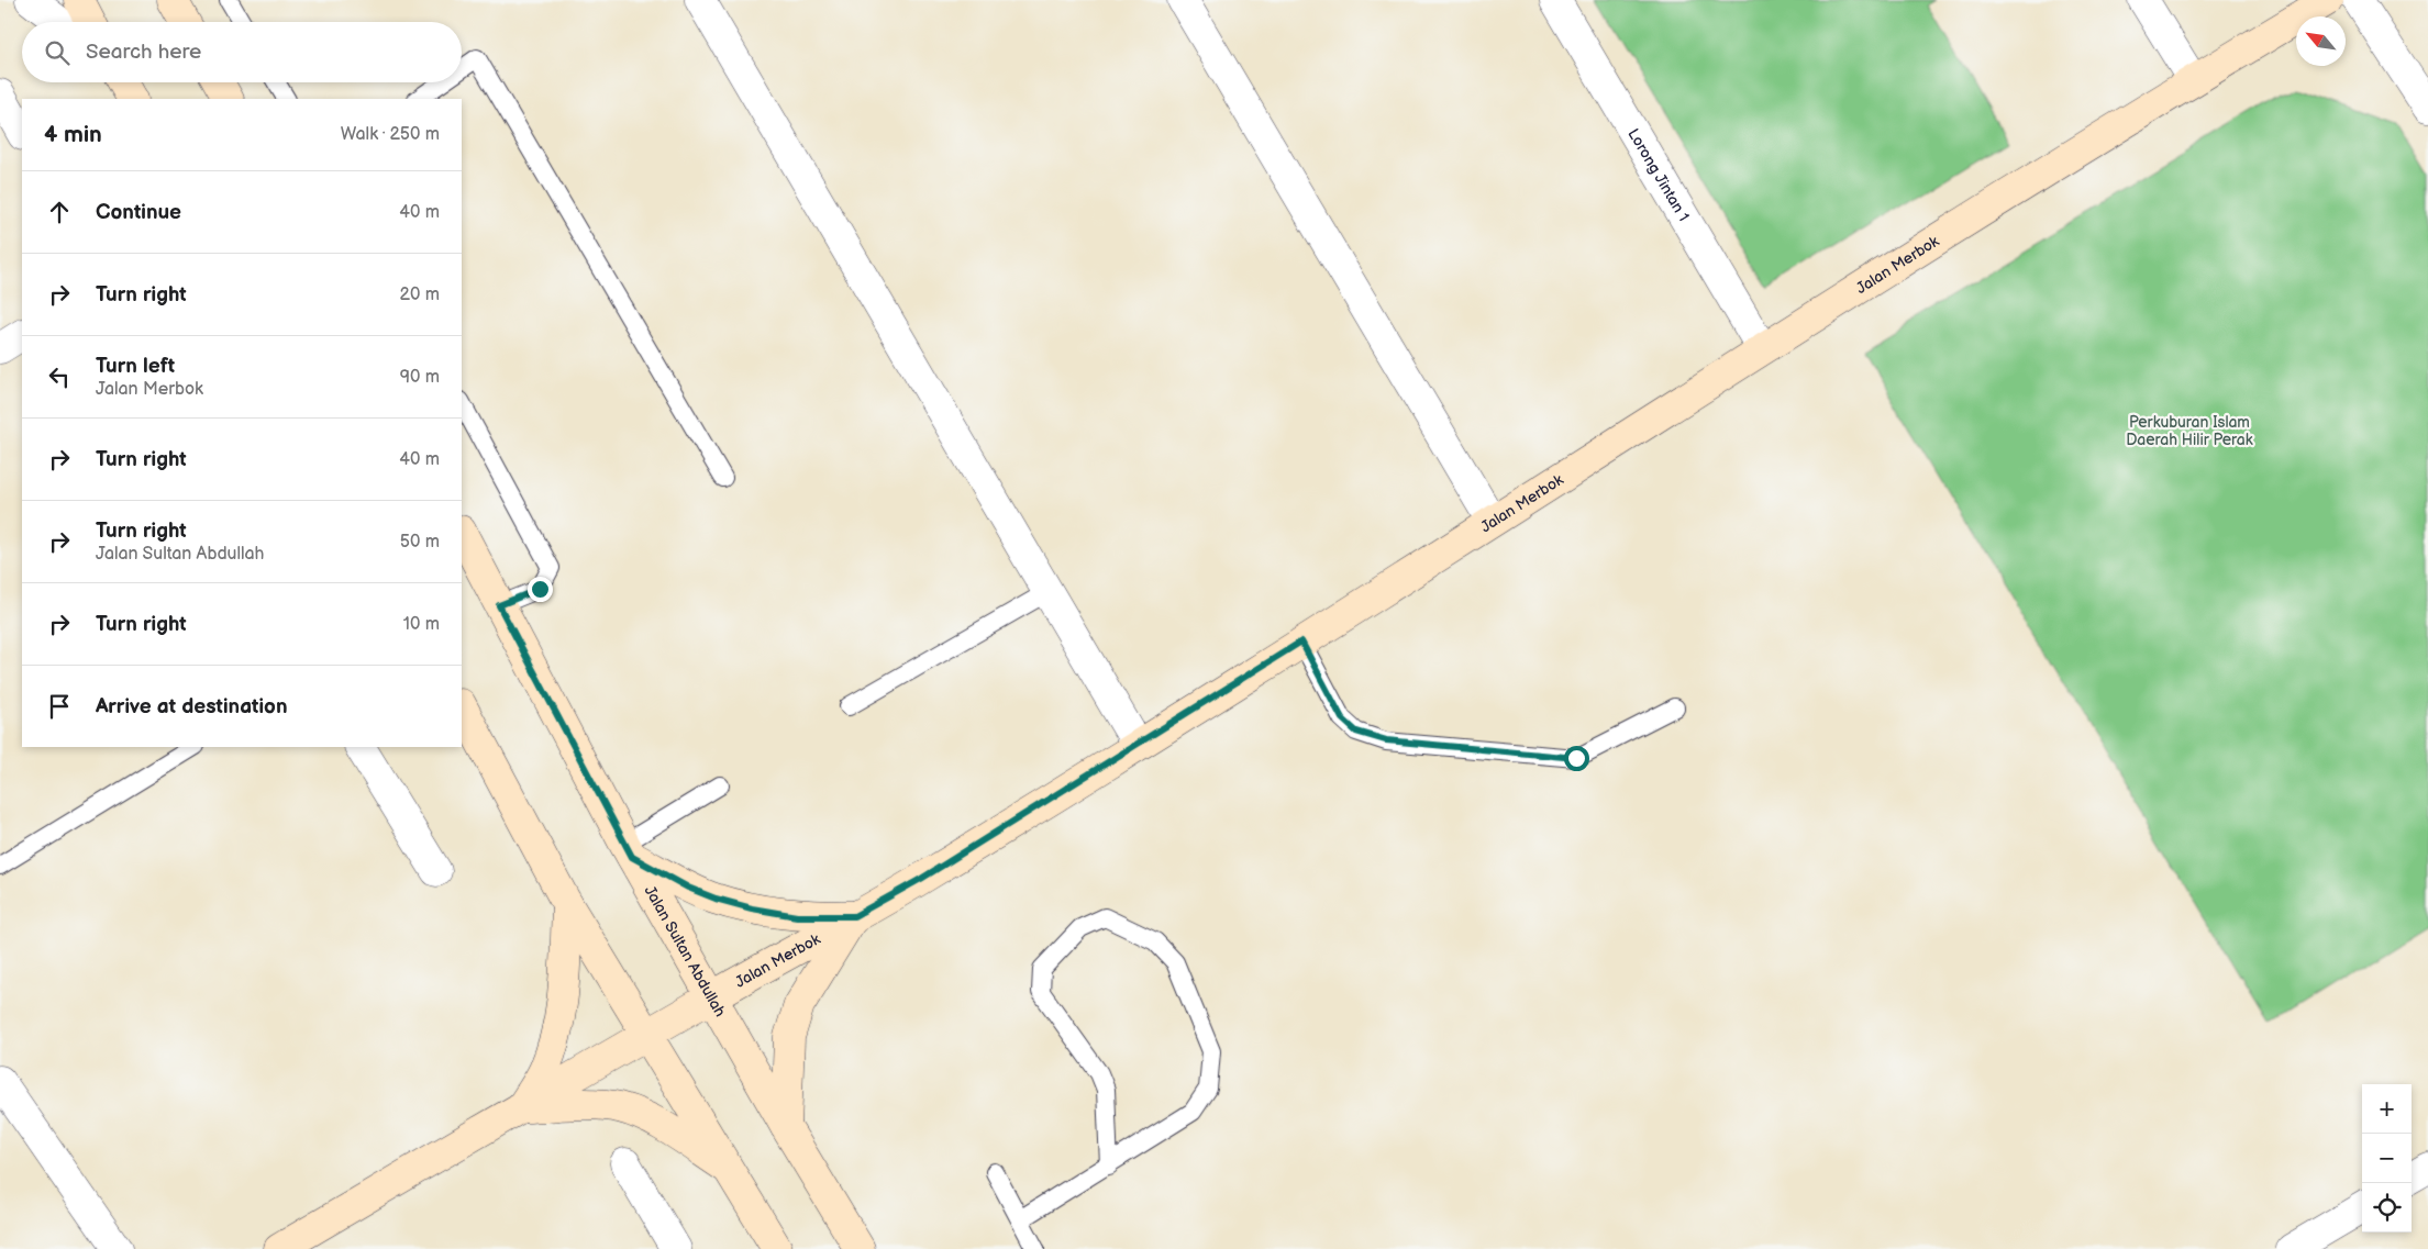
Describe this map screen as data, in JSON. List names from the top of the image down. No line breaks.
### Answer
{"streets":{"main road":["Jalan Merbok","Jalan Sultan Abdullah"],"street":["Lorong Jintan 1"]},"crossings":[["Lorong Jintan 1","Jalan Merbok"],["Jalan Merbok","Jalan Sultan Abdullah"]],"parks":["Perkuburan Islam Daerah Hilir Perak"],"north":"top left","page":{"search":"Search here","heading":["4 min","Walk · 250 m"],"list":[["Continue","40 m"],["Turn right","20 m"],["Turn left","Jalan Merbok","90 m"],["Turn right","40 m"],["Turn right","Jalan Sultan Abdullah","50 m"],["Turn right","10 m"],"Arrive at destination"],"map_buttons":["+","−"]}}
